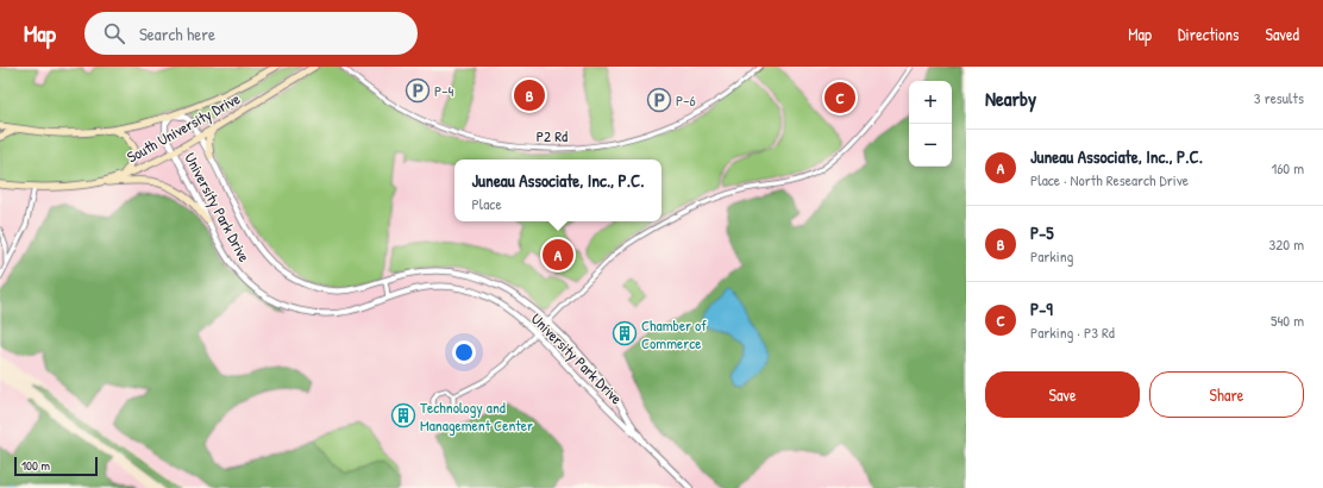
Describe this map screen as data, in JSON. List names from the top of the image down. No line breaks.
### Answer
{"streets":{"main road":["South University Drive"],"street":["P2 Rd","University Park Drive"]},"crossings":[["South University Drive","University Park Drive"]],"places":{"parking":["P-4","P-6"],"building":["Chamber of Commerce","Technology and Management Center"]},"scale_bar":"100 m","page":{"header":"Map","search":"Search here","nav":["Map","Directions","Saved"],"heading":["Nearby","3 results"],"pins":["B","C","A"],"map_buttons":["+","−"],"list":[{"mark":"A","name":"Juneau Associate, Inc., P.C.","note":"Place · North Research Drive","value":"160 m"},{"mark":"B","name":"P-5","note":"Parking","value":"320 m"},{"mark":"C","name":"P-9","note":"Parking · P3 Rd","value":"540 m"}],"popup":["Juneau Associate, Inc., P.C.","Place"],"buttons":["Save","Share"],"scale":"100 m"}}
